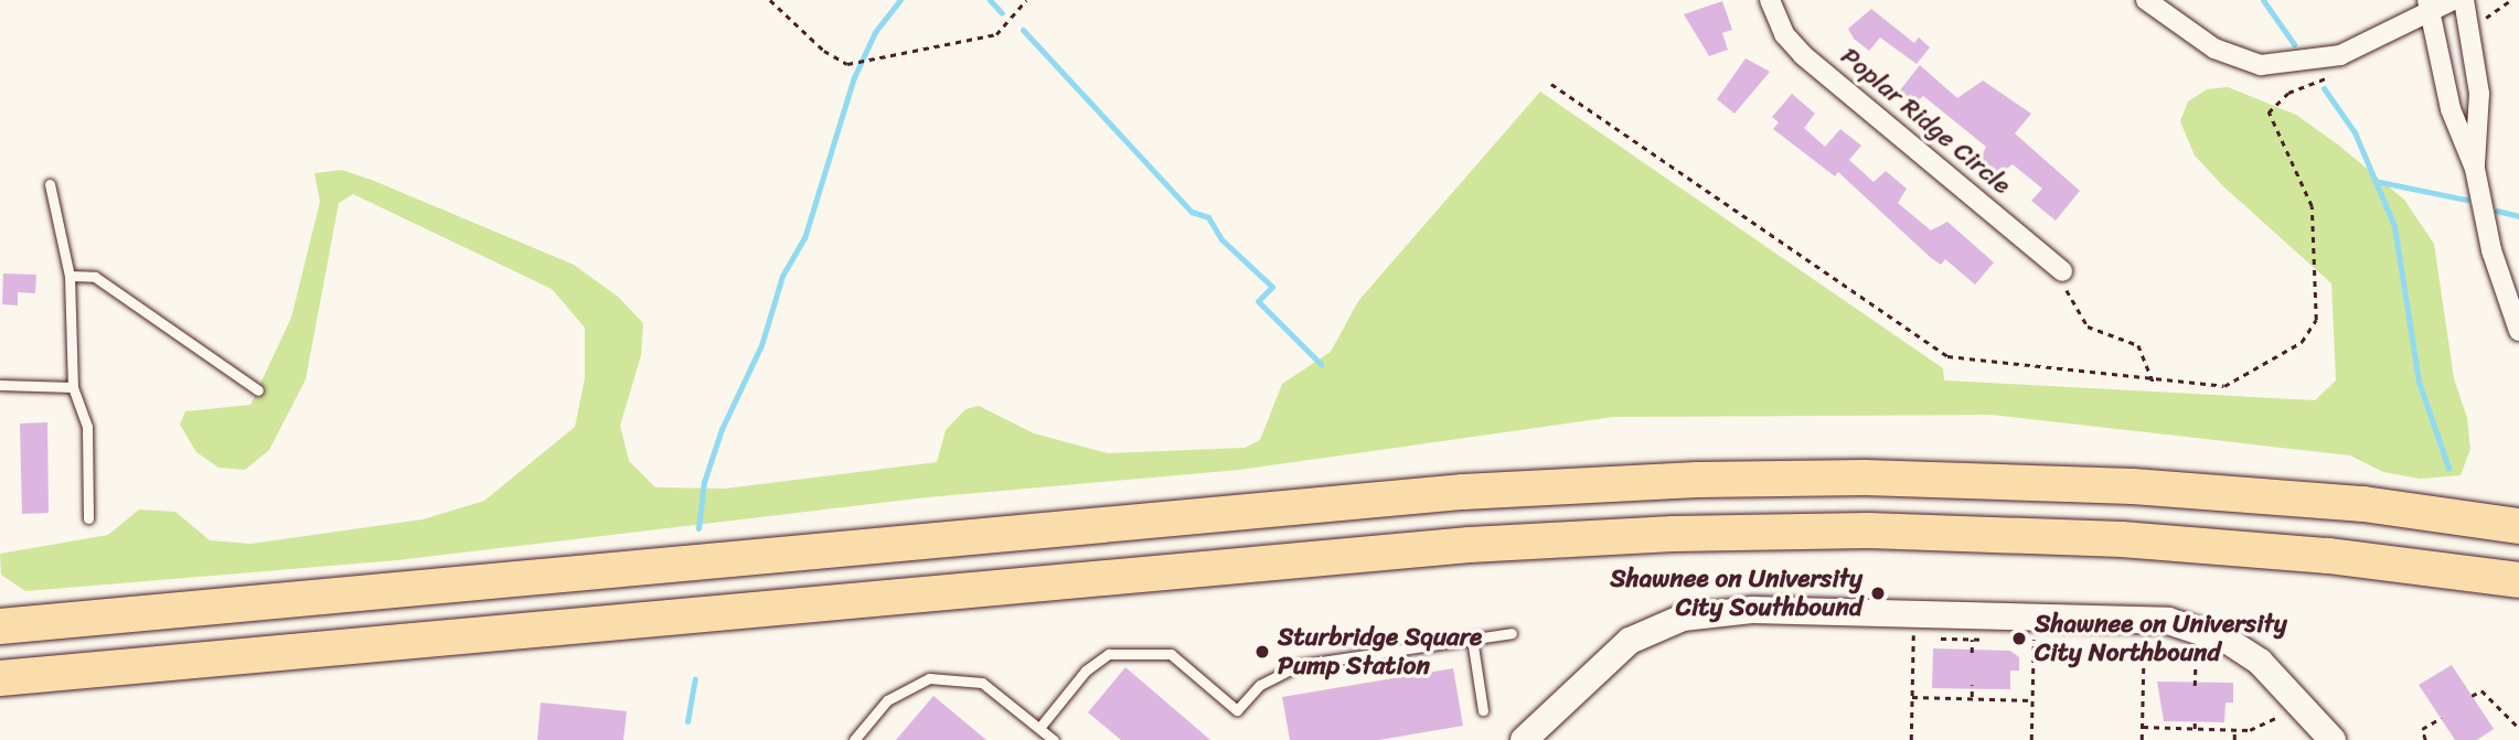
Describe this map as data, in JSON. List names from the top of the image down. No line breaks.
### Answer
{"streets":{"street":["Poplar Ridge Circle"]},"places":["Shawnee on University City Southbound","Shawnee on University City Northbound","Sturbridge Square Pump Station"]}
